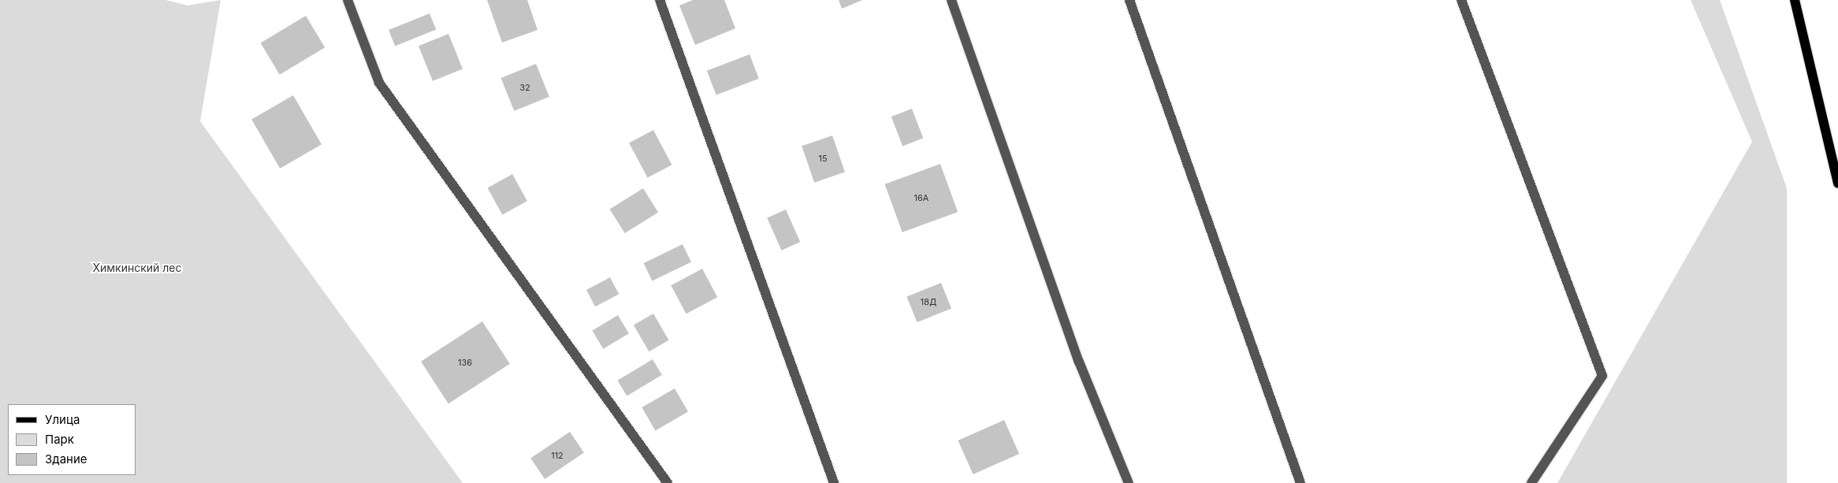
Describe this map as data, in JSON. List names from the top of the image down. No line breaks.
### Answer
{"parks":["Химкинский лес"],"house_numbers":["32","15","16А","18Д","136","112"],"legend":["Улица","Парк","Здание"]}
